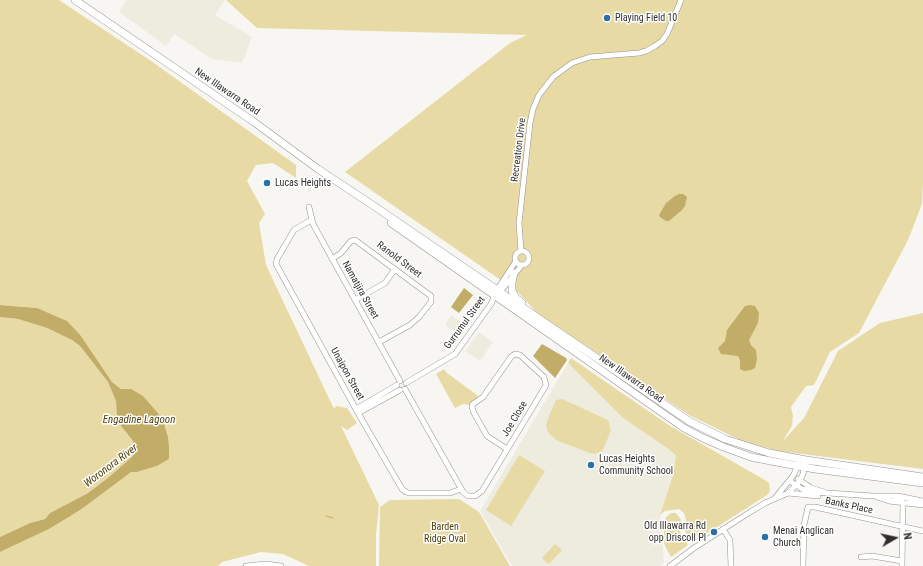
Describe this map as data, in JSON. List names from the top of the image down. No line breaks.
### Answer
{"streets":{"highway":["New Illawarra Road"],"street":["Recreation Drive","Ranold Street","Namatjira Street","Gurrumul Street","Unaipon Street","Joe Close","Banks Place"]},"crossings":[["New Illawarra Road","Gurrumul Street"],["Ranold Street","Namatjira Street"],["Namatjira Street","Gurrumul Street"],["Namatjira Street","Unaipon Street"],["Namatjira Street","Joe Close"]],"water":["Engadine Lagoon","Woronora River"],"parks":["Barden Ridge Oval"],"places":["Playing Field 10","Lucas Heights","Lucas Heights Community School","Old Illawarra Rd opp Driscoll Pl","Menai Anglican Church"],"north":"right"}
